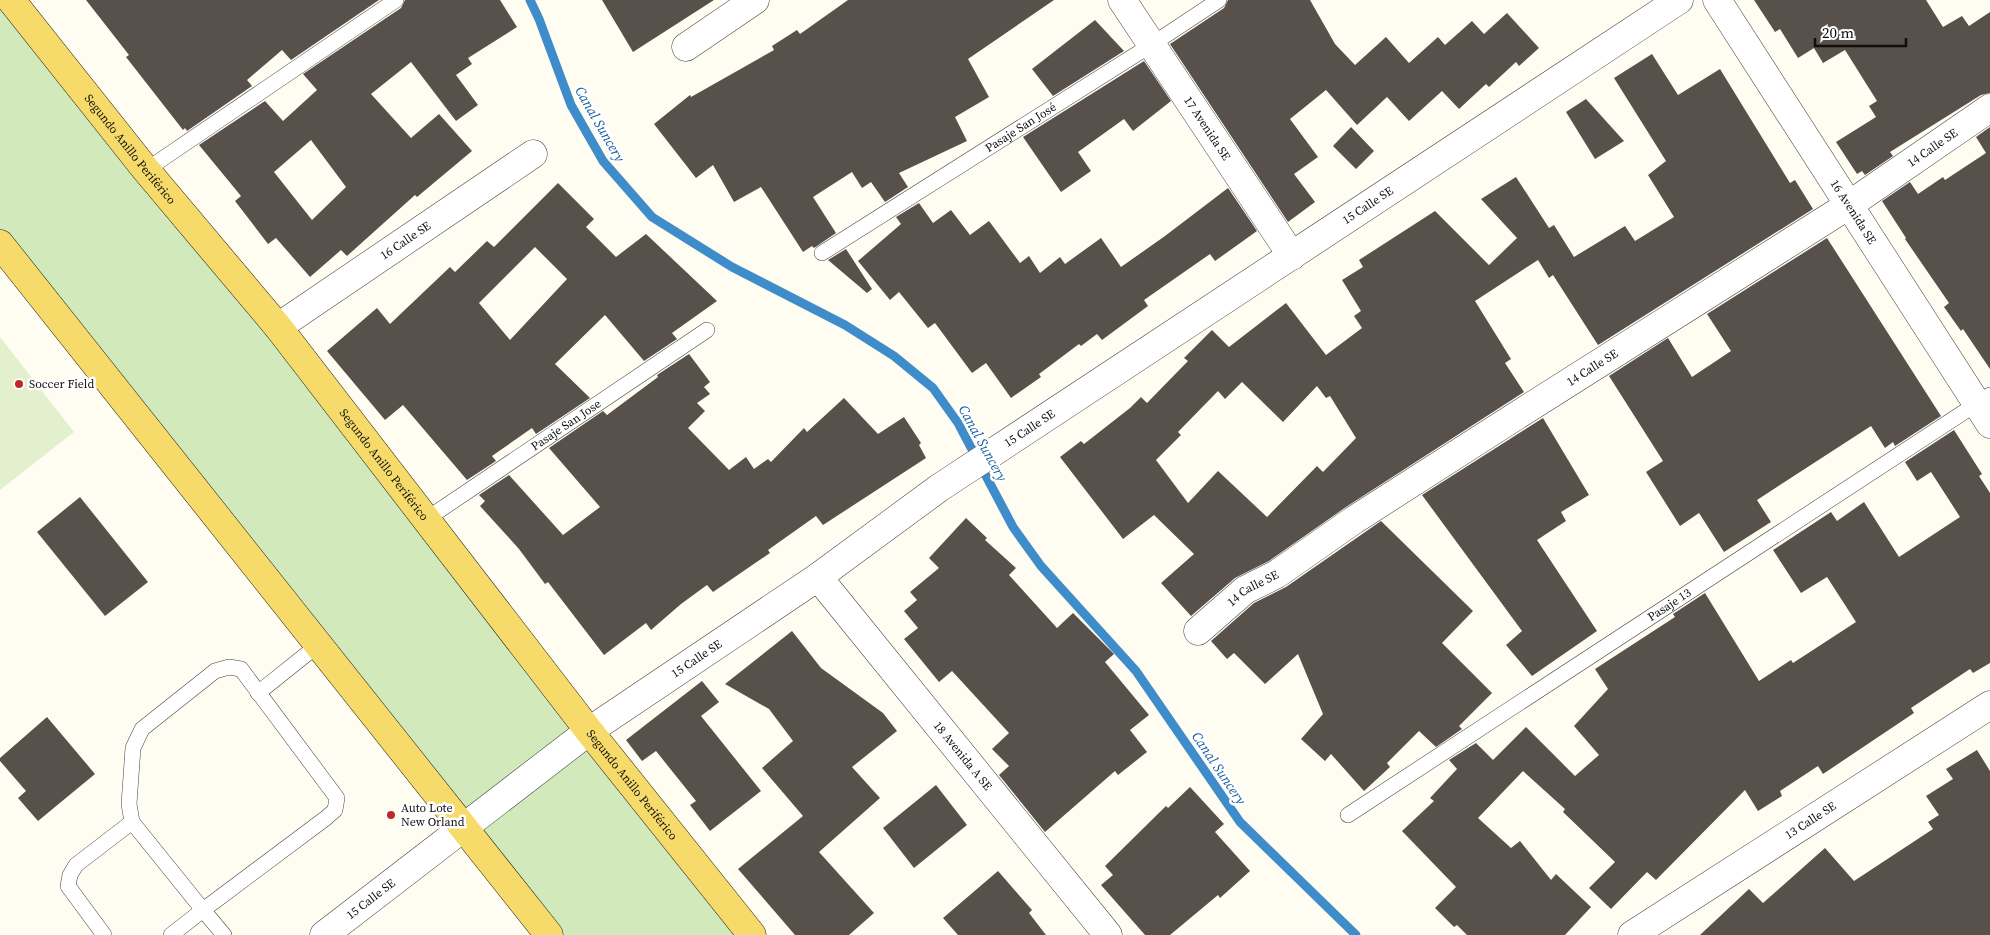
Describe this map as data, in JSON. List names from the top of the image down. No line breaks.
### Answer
{"streets":{"main road":["Segundo Anillo Periférico"],"street":["17 Avenida SE","14 Calle SE","15 Calle SE","16 Avenida SE","16 Calle SE","18 Avenida A SE","13 Calle SE"],"lane":["Pasaje San José","Pasaje San Jose","Pasaje 13"]},"crossings":[["Pasaje San José","17 Avenida SE"],["17 Avenida SE","15 Calle SE"],["14 Calle SE","16 Avenida SE"],["Segundo Anillo Periférico","15 Calle SE"],["Segundo Anillo Periférico","16 Calle SE"],["Segundo Anillo Periférico","Pasaje San Jose"],["15 Calle SE","18 Avenida A SE"],["16 Avenida SE","Pasaje 13"]],"water":["Canal Suncery"],"places":["Soccer Field","Auto Lote New Orland"],"scale_bar":"20 m"}
